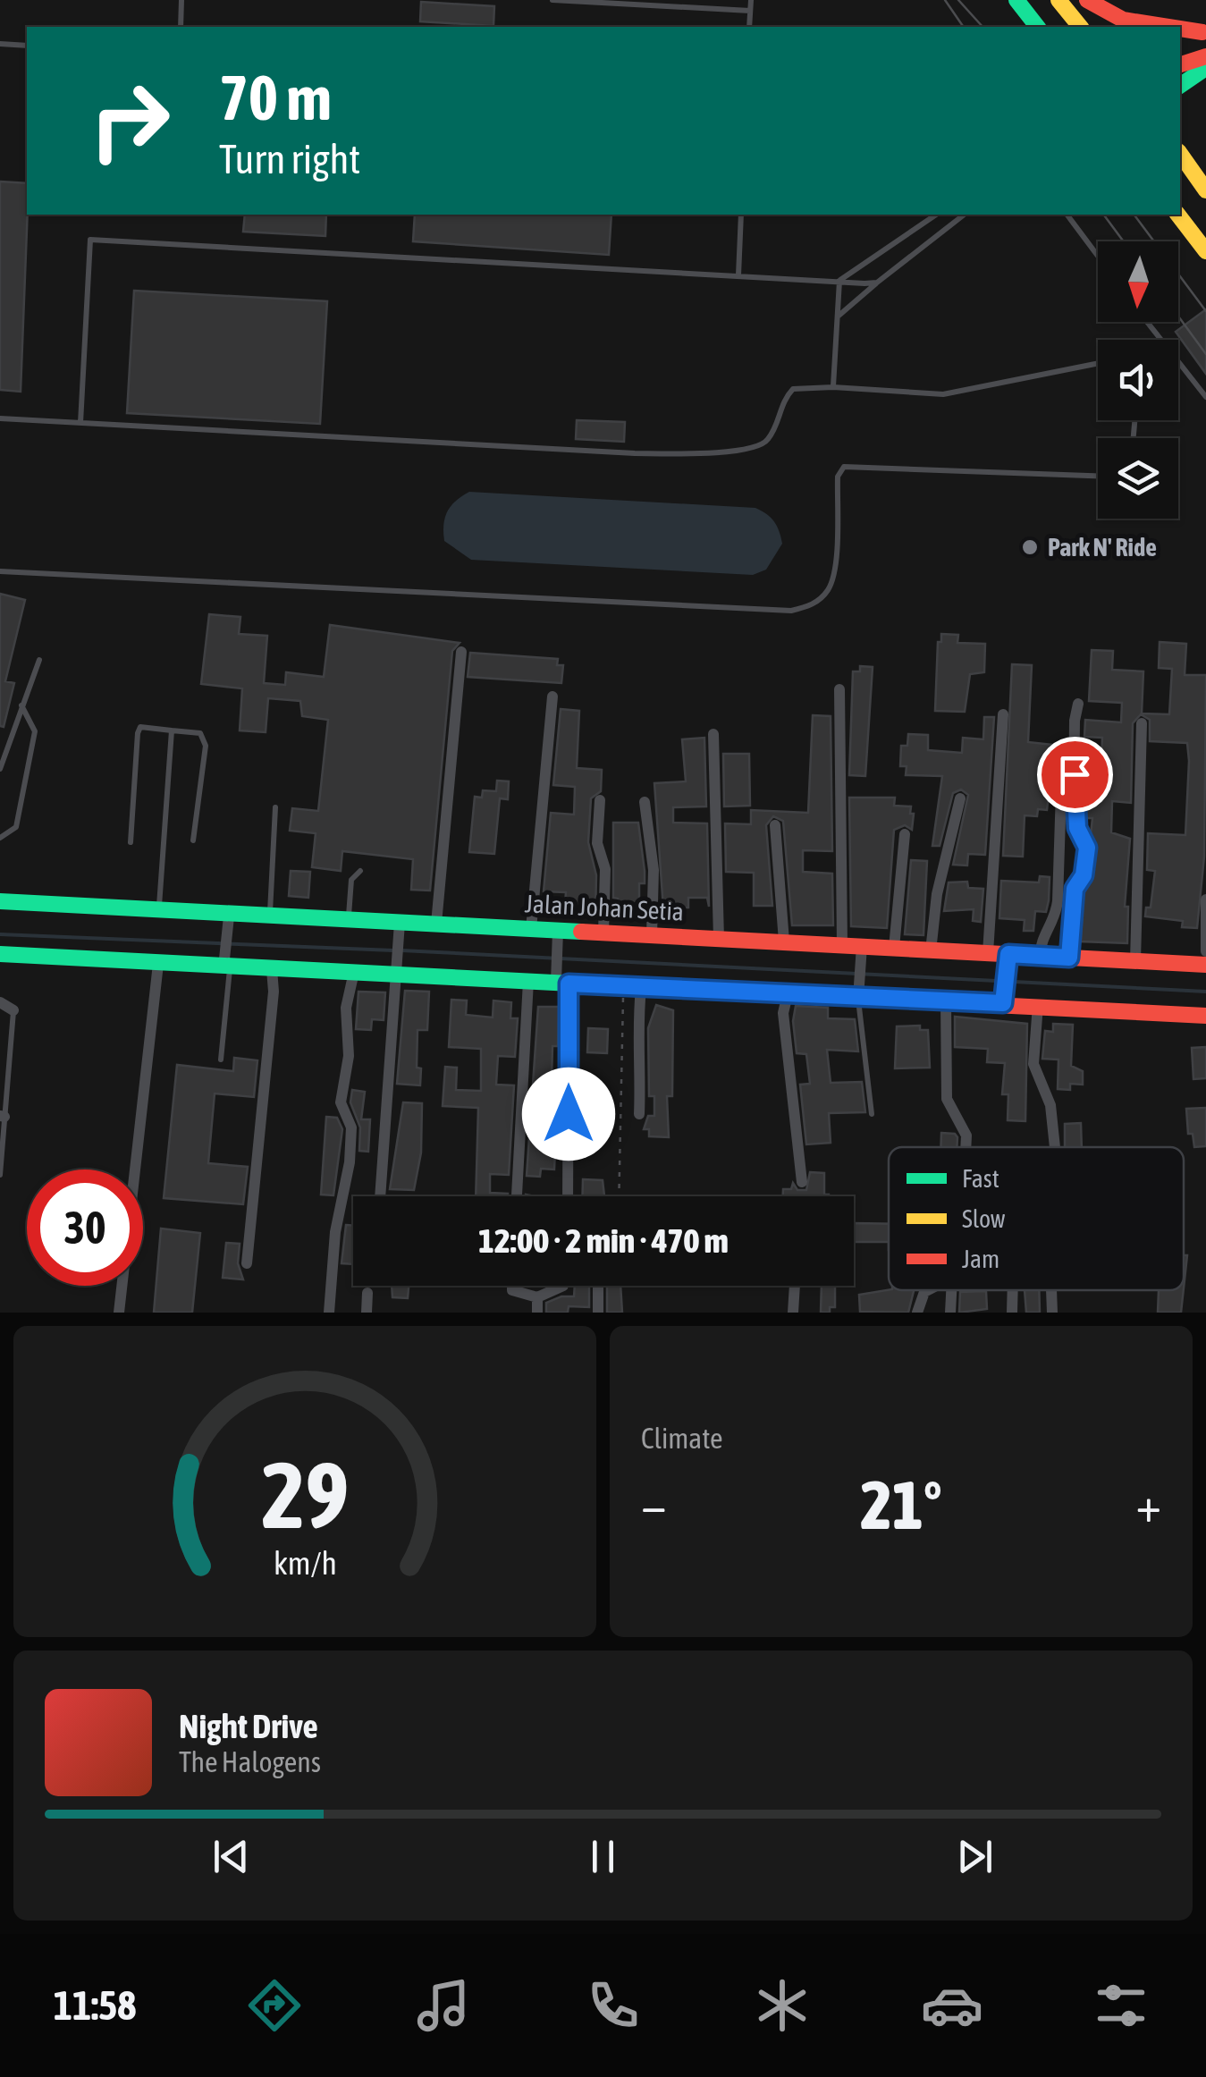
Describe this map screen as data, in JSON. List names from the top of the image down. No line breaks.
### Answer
{"streets":{"main road":["Jalan Johan Setia"]},"places":["Park N' Ride"],"legend":["Fast","Slow","Jam"],"north":"bottom","page":{"turn":["70 m","Turn right"],"limit":"30","trip":"12:00 · 2 min · 470 m","tile":"Climate","heat":["−","21°","+"],"song":["Night Drive","The Halogens"],"tabs":"11:58","gauge":["29","km/h"]}}
